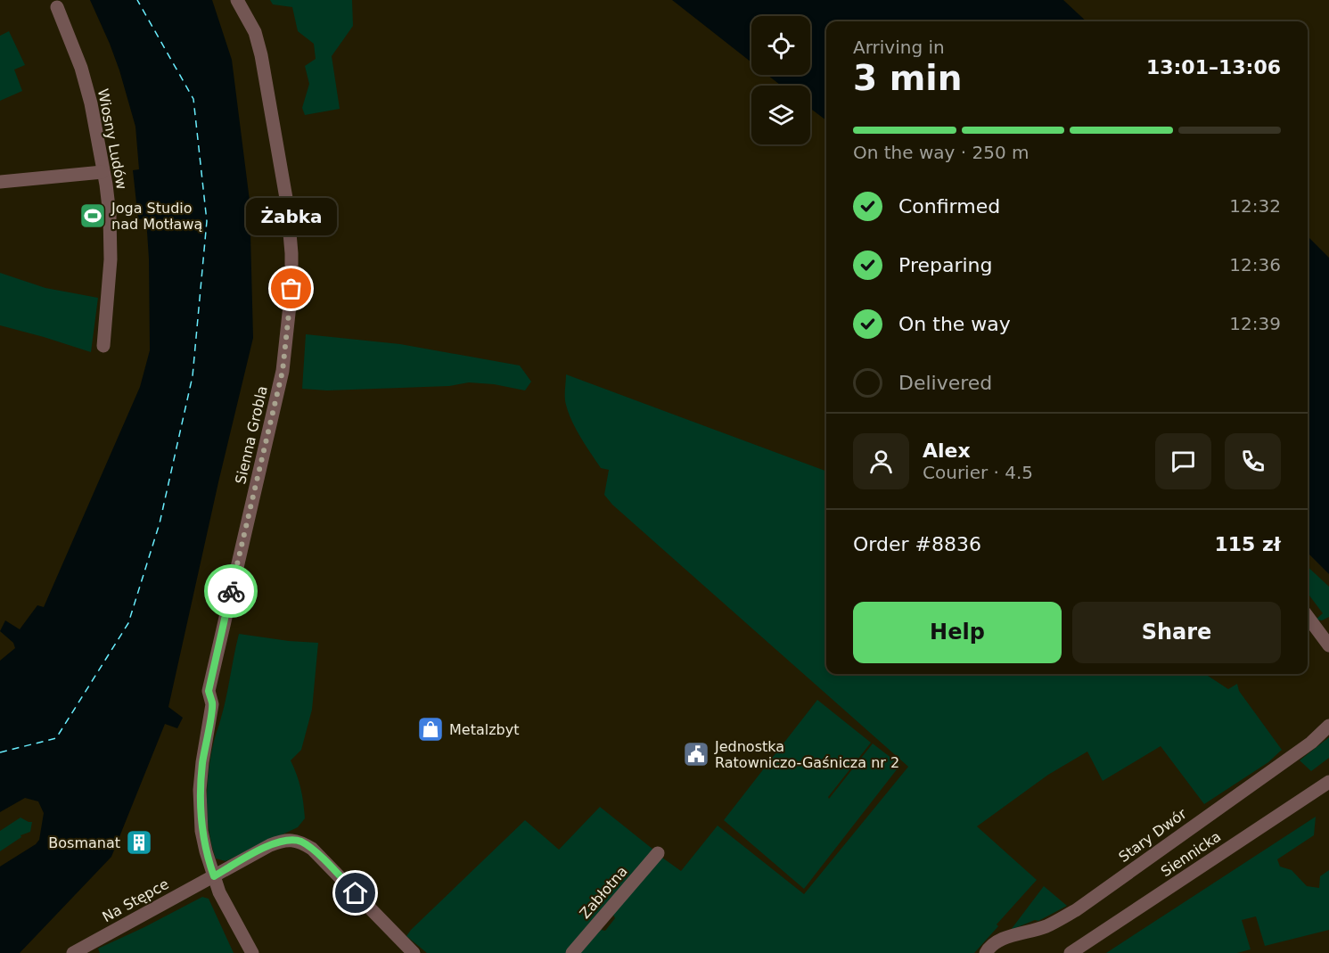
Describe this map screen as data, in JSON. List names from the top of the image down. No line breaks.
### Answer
{"streets":{"street":["Wiosny Ludów","Sienna Grobla","Stary Dwór","Siennicka","Zabłotna","Na Stępce"]},"crossings":[["Sienna Grobla","Na Stępce"]],"places":{"sports":["Joga Studio nad Motławą"],"other":["Żabka"],"shop":["Metalzbyt"],"public building":["Jednostka Ratowniczo-Gaśnicza nr 2"],"building":["Bosmanat"]},"page":{"heading":["3 min","Arriving in","13:01–13:06"],"panel":["Alex","Courier · 4.5","Order #8836","115 zł"],"bar":"On the way · 250 m","list":[["Confirmed","12:32"],["Preparing","12:36"],["On the way","12:39"],"Delivered"],"bubble":"Żabka","buttons":["Help","Share"]}}
